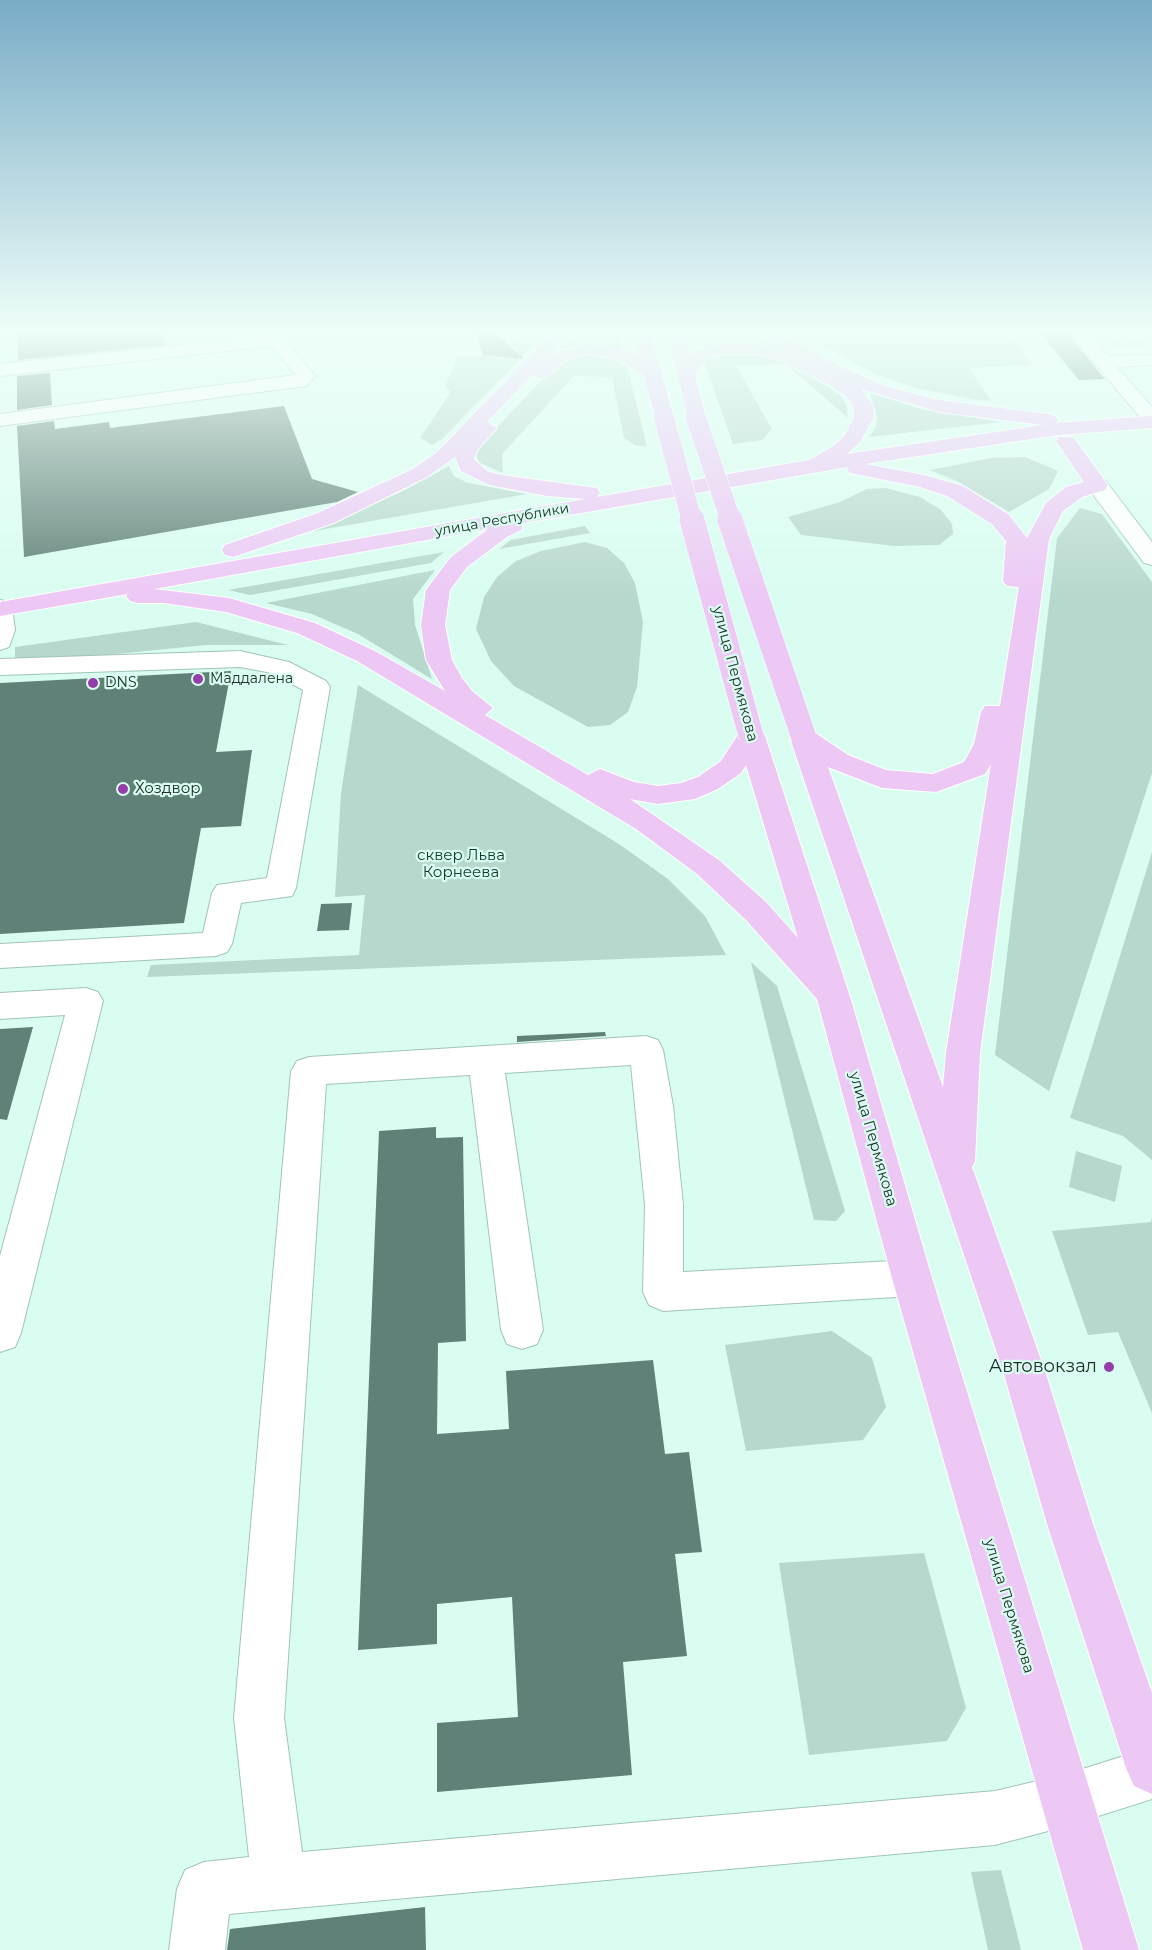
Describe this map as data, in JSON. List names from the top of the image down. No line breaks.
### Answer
{"streets":{"main road":["улица Республики","улица Пермякова"]},"parks":["сквер Льва Корнеева"],"places":["Маддалена","DNS","Хоздвор","Автовокзал"]}
